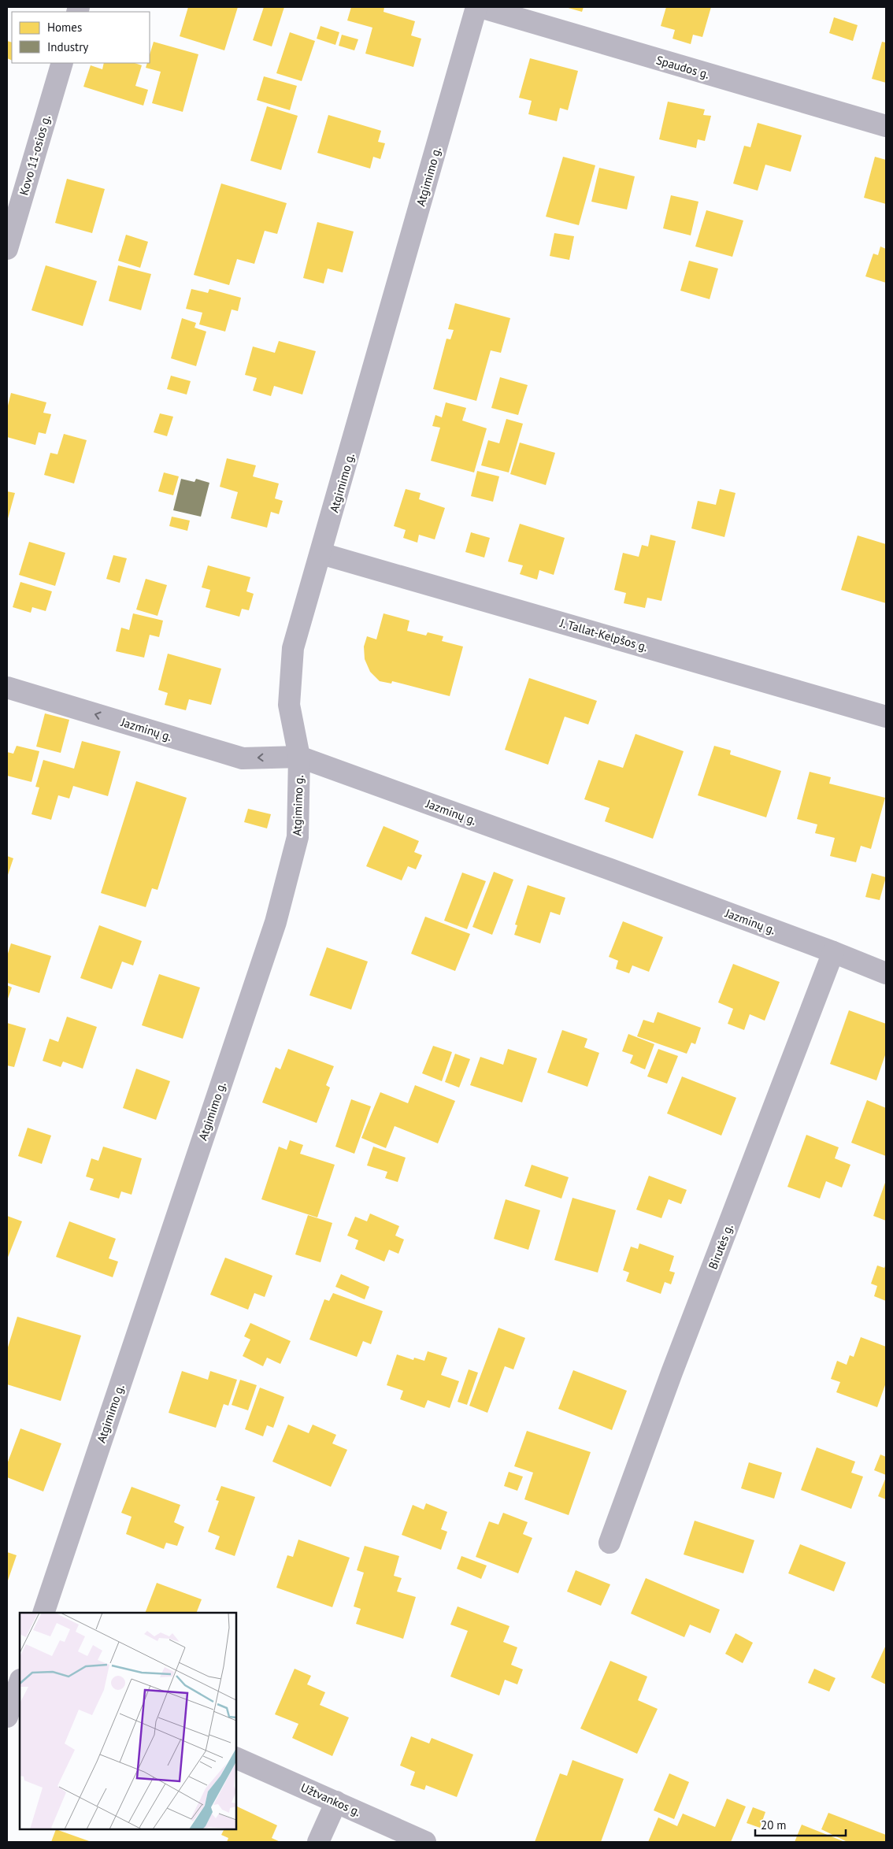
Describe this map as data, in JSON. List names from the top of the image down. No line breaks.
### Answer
{"streets":{"street":["Spaudos g.","Kovo 11-osios g.","Atgimimo g.","J. Tallat-Kelpšos g.","Jazminų g.","Birutės g.","Užtvankos g."]},"crossings":[["Atgimimo g.","J. Tallat-Kelpšos g."],["Atgimimo g.","Jazminų g."],["Jazminų g.","Birutės g."]],"legend":["Homes","Industry"],"scale_bar":"20 m"}
